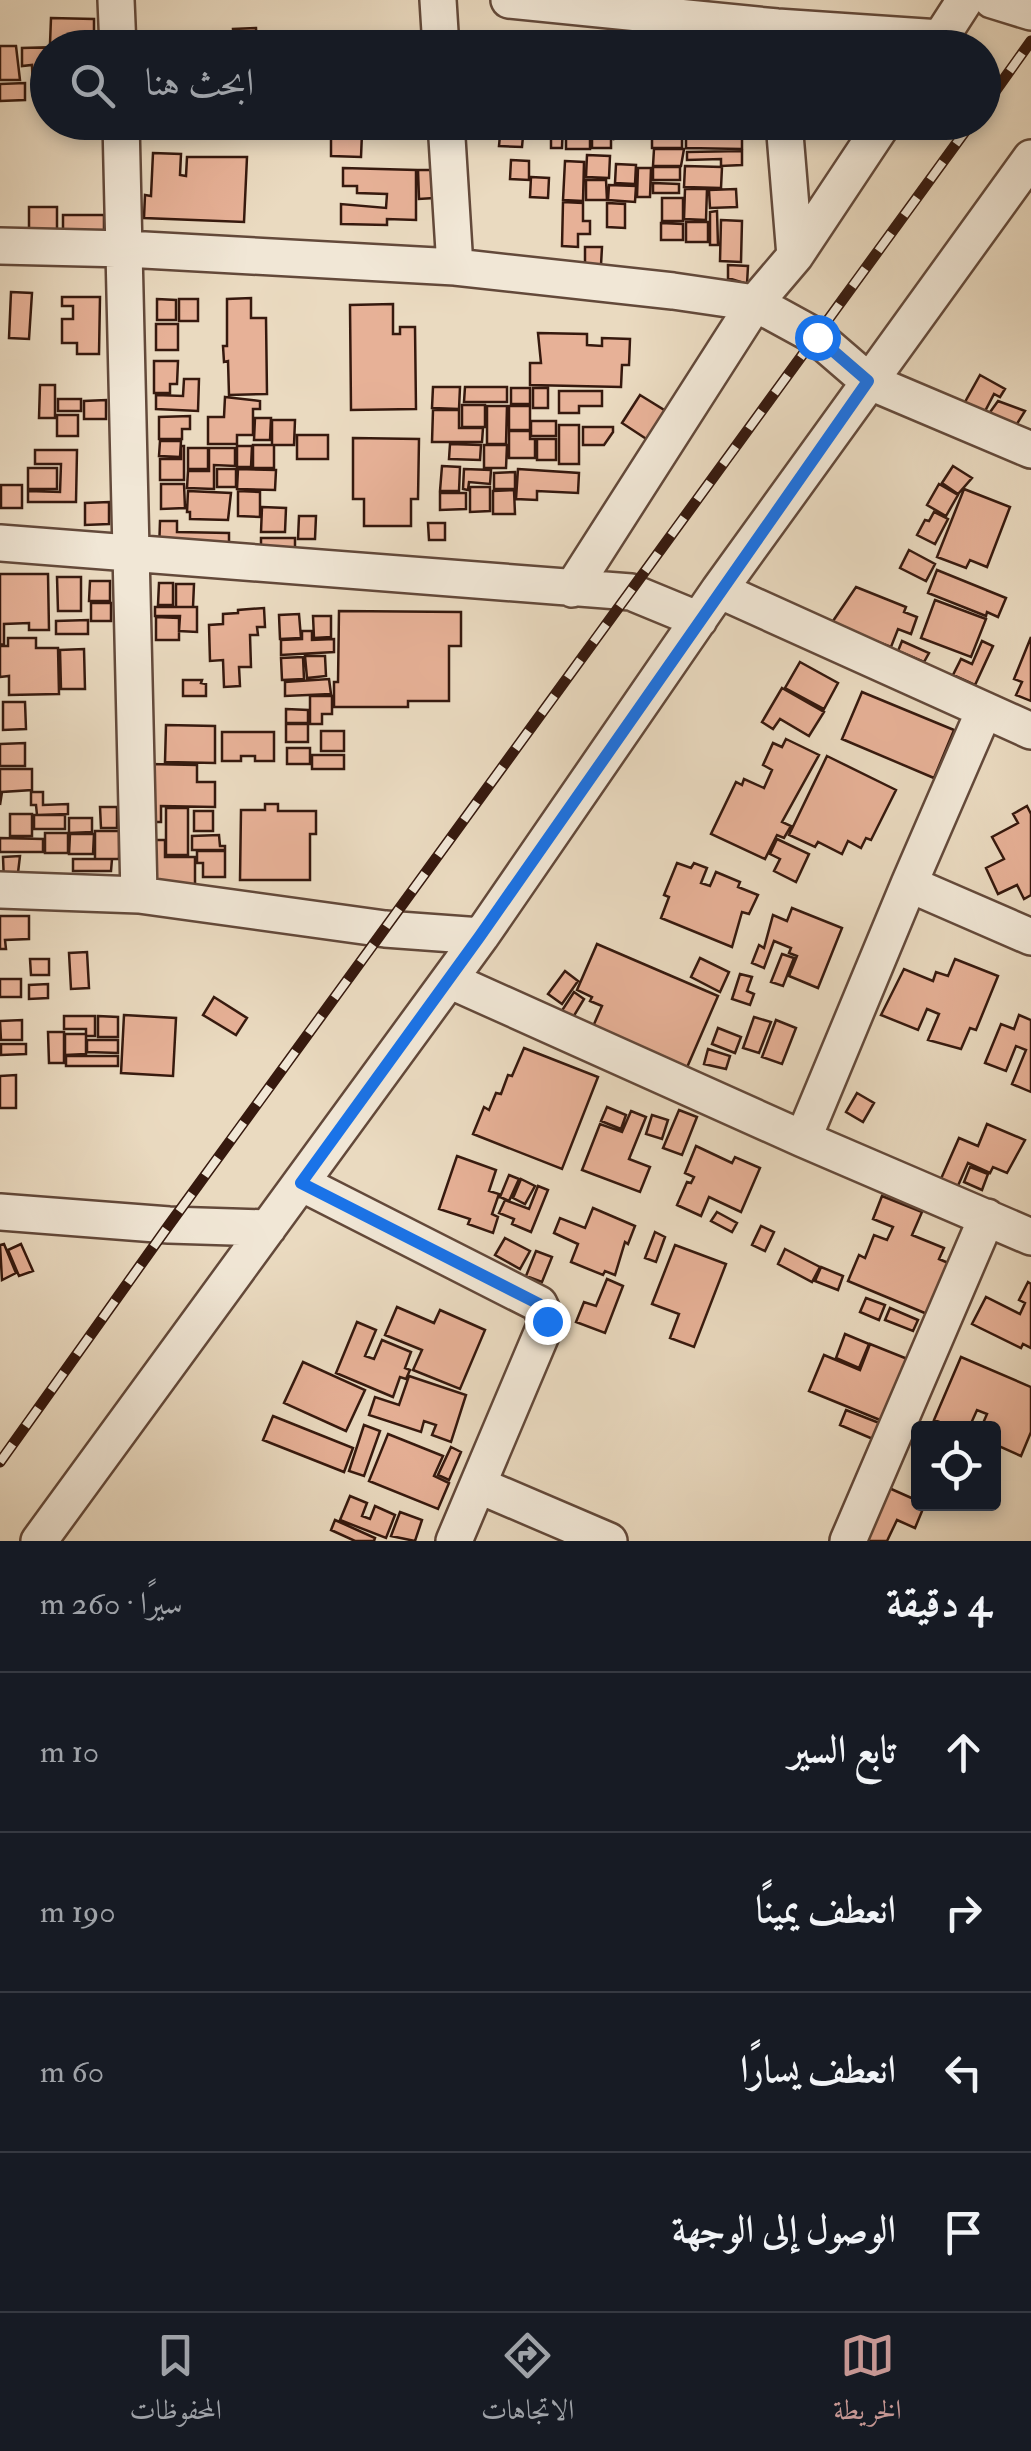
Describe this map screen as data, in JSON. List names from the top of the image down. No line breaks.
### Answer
{"page":{"search":"ابحث هنا","heading":["4 دقيقة","سيرًا · 260 m"],"list":[["تابع السير","10 m"],["انعطف يمينًا","190 m"],["انعطف يسارًا","60 m"],"الوصول إلى الوجهة"],"nav":["الخريطة","الاتجاهات","المحفوظات"]}}
